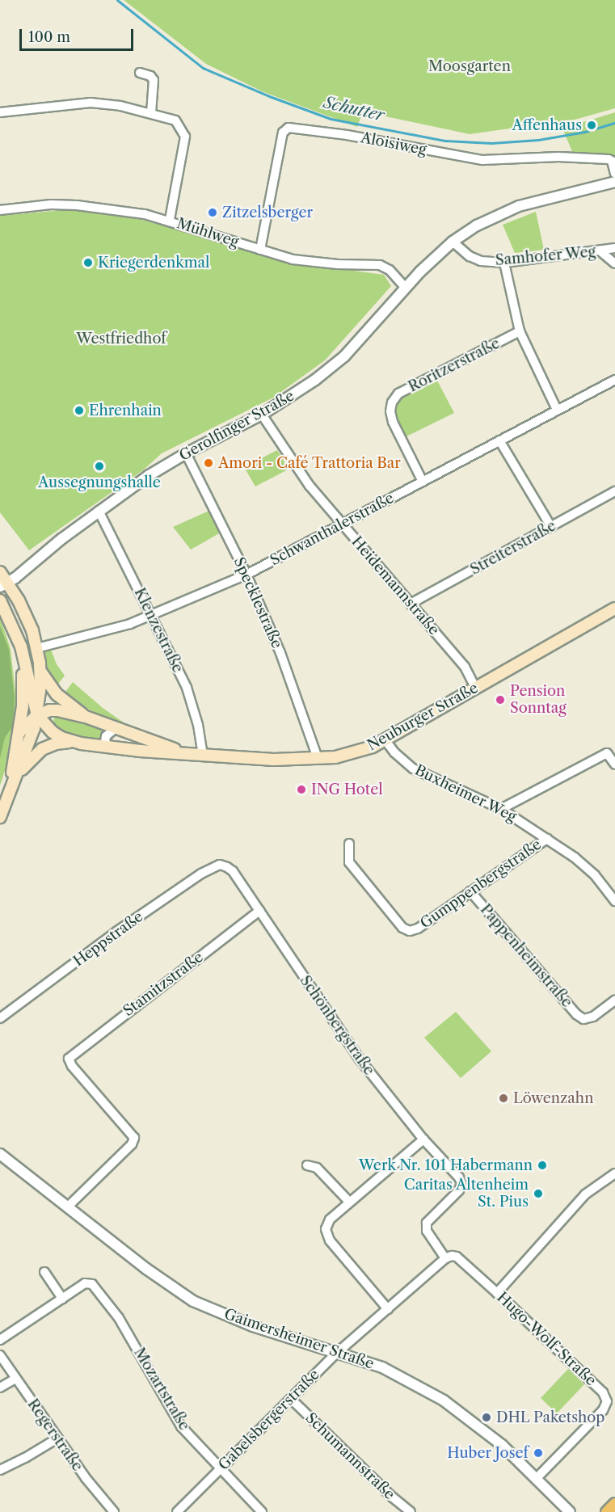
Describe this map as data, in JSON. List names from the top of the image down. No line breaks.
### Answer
{"streets":{"main road":["Neuburger Straße"],"street":["Aloisiweg","Mühlweg","Samhofer Weg","Roritzerstraße","Gerolfinger Straße","Schwanthalerstraße","Streiterstraße","Heidemannstraße","Specklestraße","Klenzestraße","Buxheimer Weg","Gumppenbergstraße","Heppstraße","Pappenheimstraße","Stamitzstraße","Schönbergstraße","Gaimersheimer Straße","Hugo-Wolf-Straße","Mozartstraße","Gabelsbergerstraße","Regerstraße","Schumannstraße"]},"crossings":[["Aloisiweg","Mühlweg"],["Mühlweg","Gerolfinger Straße"],["Samhofer Weg","Gerolfinger Straße"],["Roritzerstraße","Schwanthalerstraße"],["Gerolfinger Straße","Heidemannstraße"],["Gerolfinger Straße","Specklestraße"],["Gerolfinger Straße","Klenzestraße"],["Schwanthalerstraße","Heidemannstraße"],["Schwanthalerstraße","Specklestraße"],["Schwanthalerstraße","Klenzestraße"],["Streiterstraße","Heidemannstraße"],["Heidemannstraße","Neuburger Straße"],["Specklestraße","Neuburger Straße"],["Klenzestraße","Neuburger Straße"],["Neuburger Straße","Buxheimer Weg"],["Buxheimer Weg","Gumppenbergstraße"],["Gumppenbergstraße","Pappenheimstraße"],["Heppstraße","Schönbergstraße"],["Stamitzstraße","Schönbergstraße"],["Stamitzstraße","Gaimersheimer Straße"],["Schönbergstraße","Hugo-Wolf-Straße"],["Schönbergstraße","Gabelsbergerstraße"],["Gaimersheimer Straße","Hugo-Wolf-Straße"],["Gaimersheimer Straße","Gabelsbergerstraße"],["Hugo-Wolf-Straße","Gabelsbergerstraße"],["Mozartstraße","Gabelsbergerstraße"],["Gabelsbergerstraße","Schumannstraße"]],"water":["Schutter"],"parks":["Moosgarten","Westfriedhof"],"places":["Affenhaus","Zitzelsberger","Kriegerdenkmal","Ehrenhain","Amori - Café Trattoria Bar","Aussegnungshalle","Pension Sonntag","ING Hotel","Löwenzahn","Werk Nr. 101 Habermann","Caritas Altenheim St. Pius","DHL Paketshop","Huber Josef"],"scale_bar":"100 m"}
